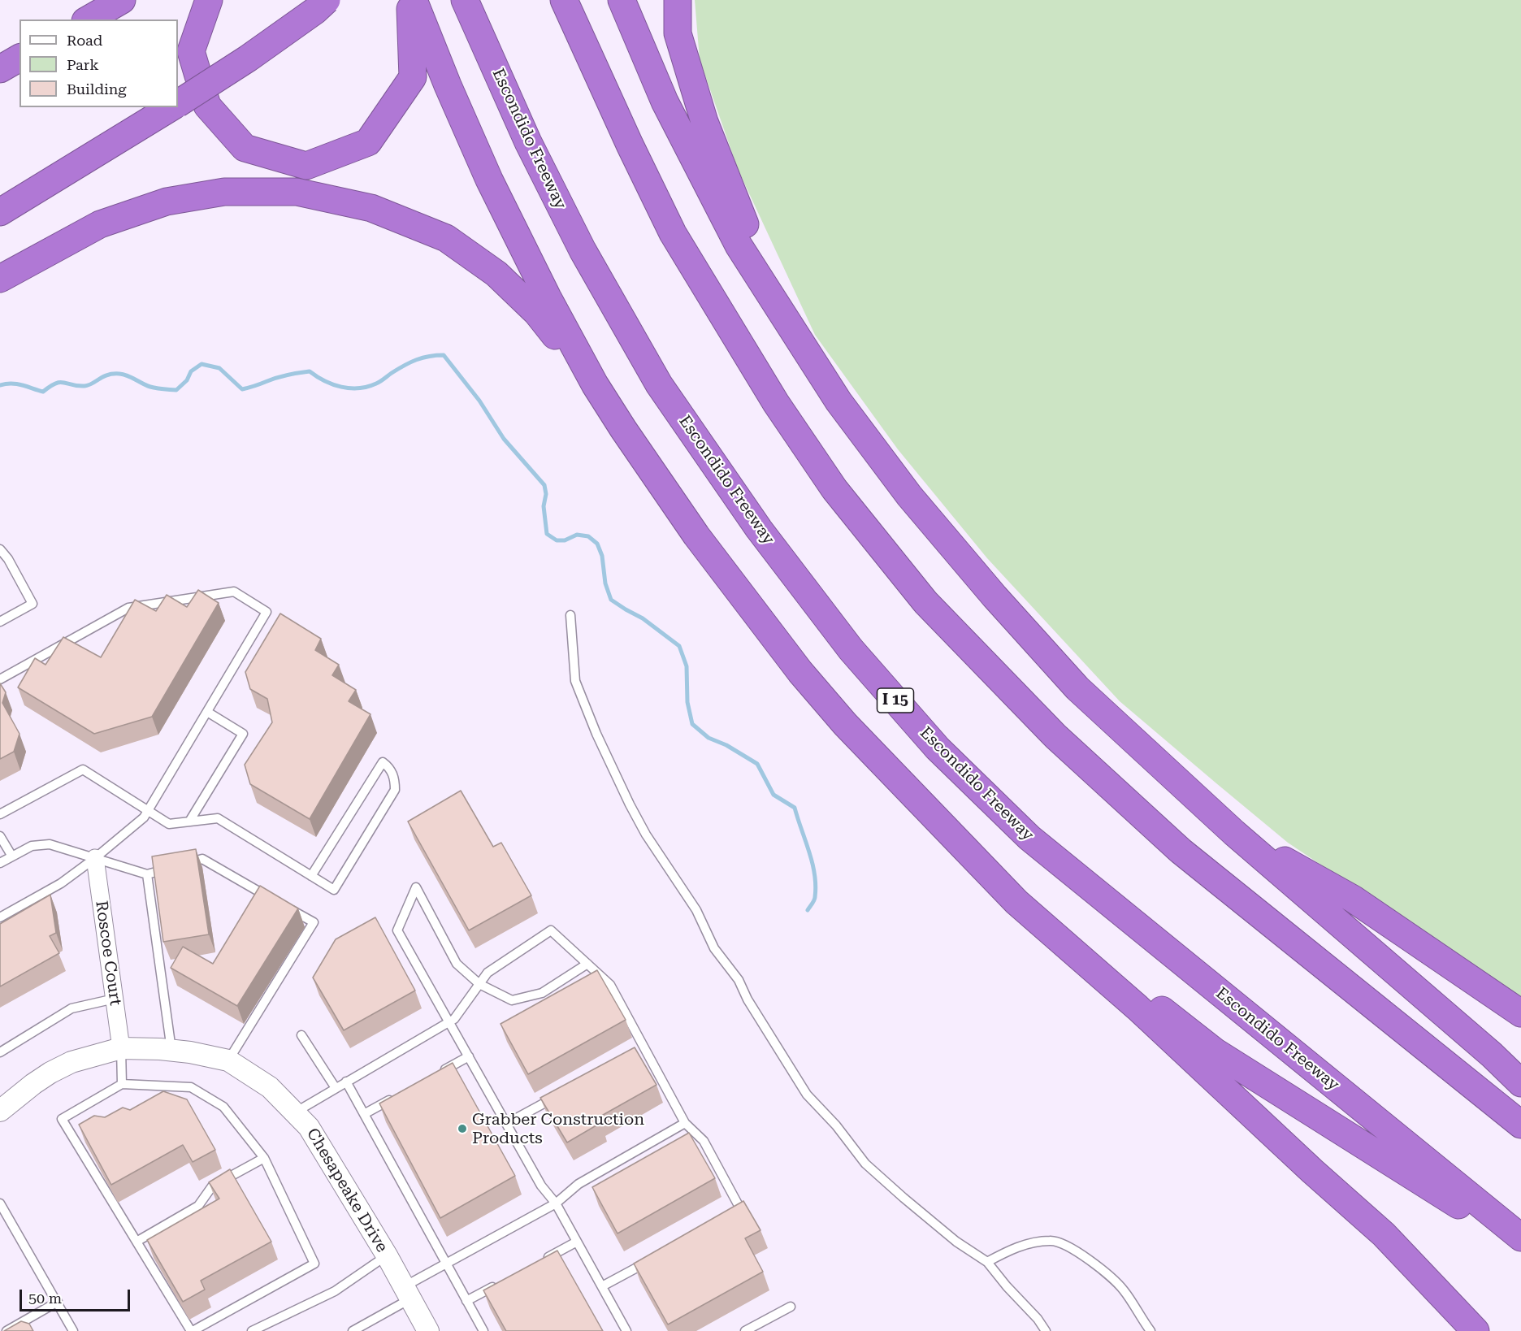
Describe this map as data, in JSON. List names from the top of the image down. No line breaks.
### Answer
{"streets":{"highway":["Escondido Freeway","I 15"],"street":["Roscoe Court","Chesapeake Drive"]},"crossings":[["Roscoe Court","Chesapeake Drive"]],"places":["Grabber Construction Products"],"legend":["Road","Park","Building"],"scale_bar":"50 m"}
